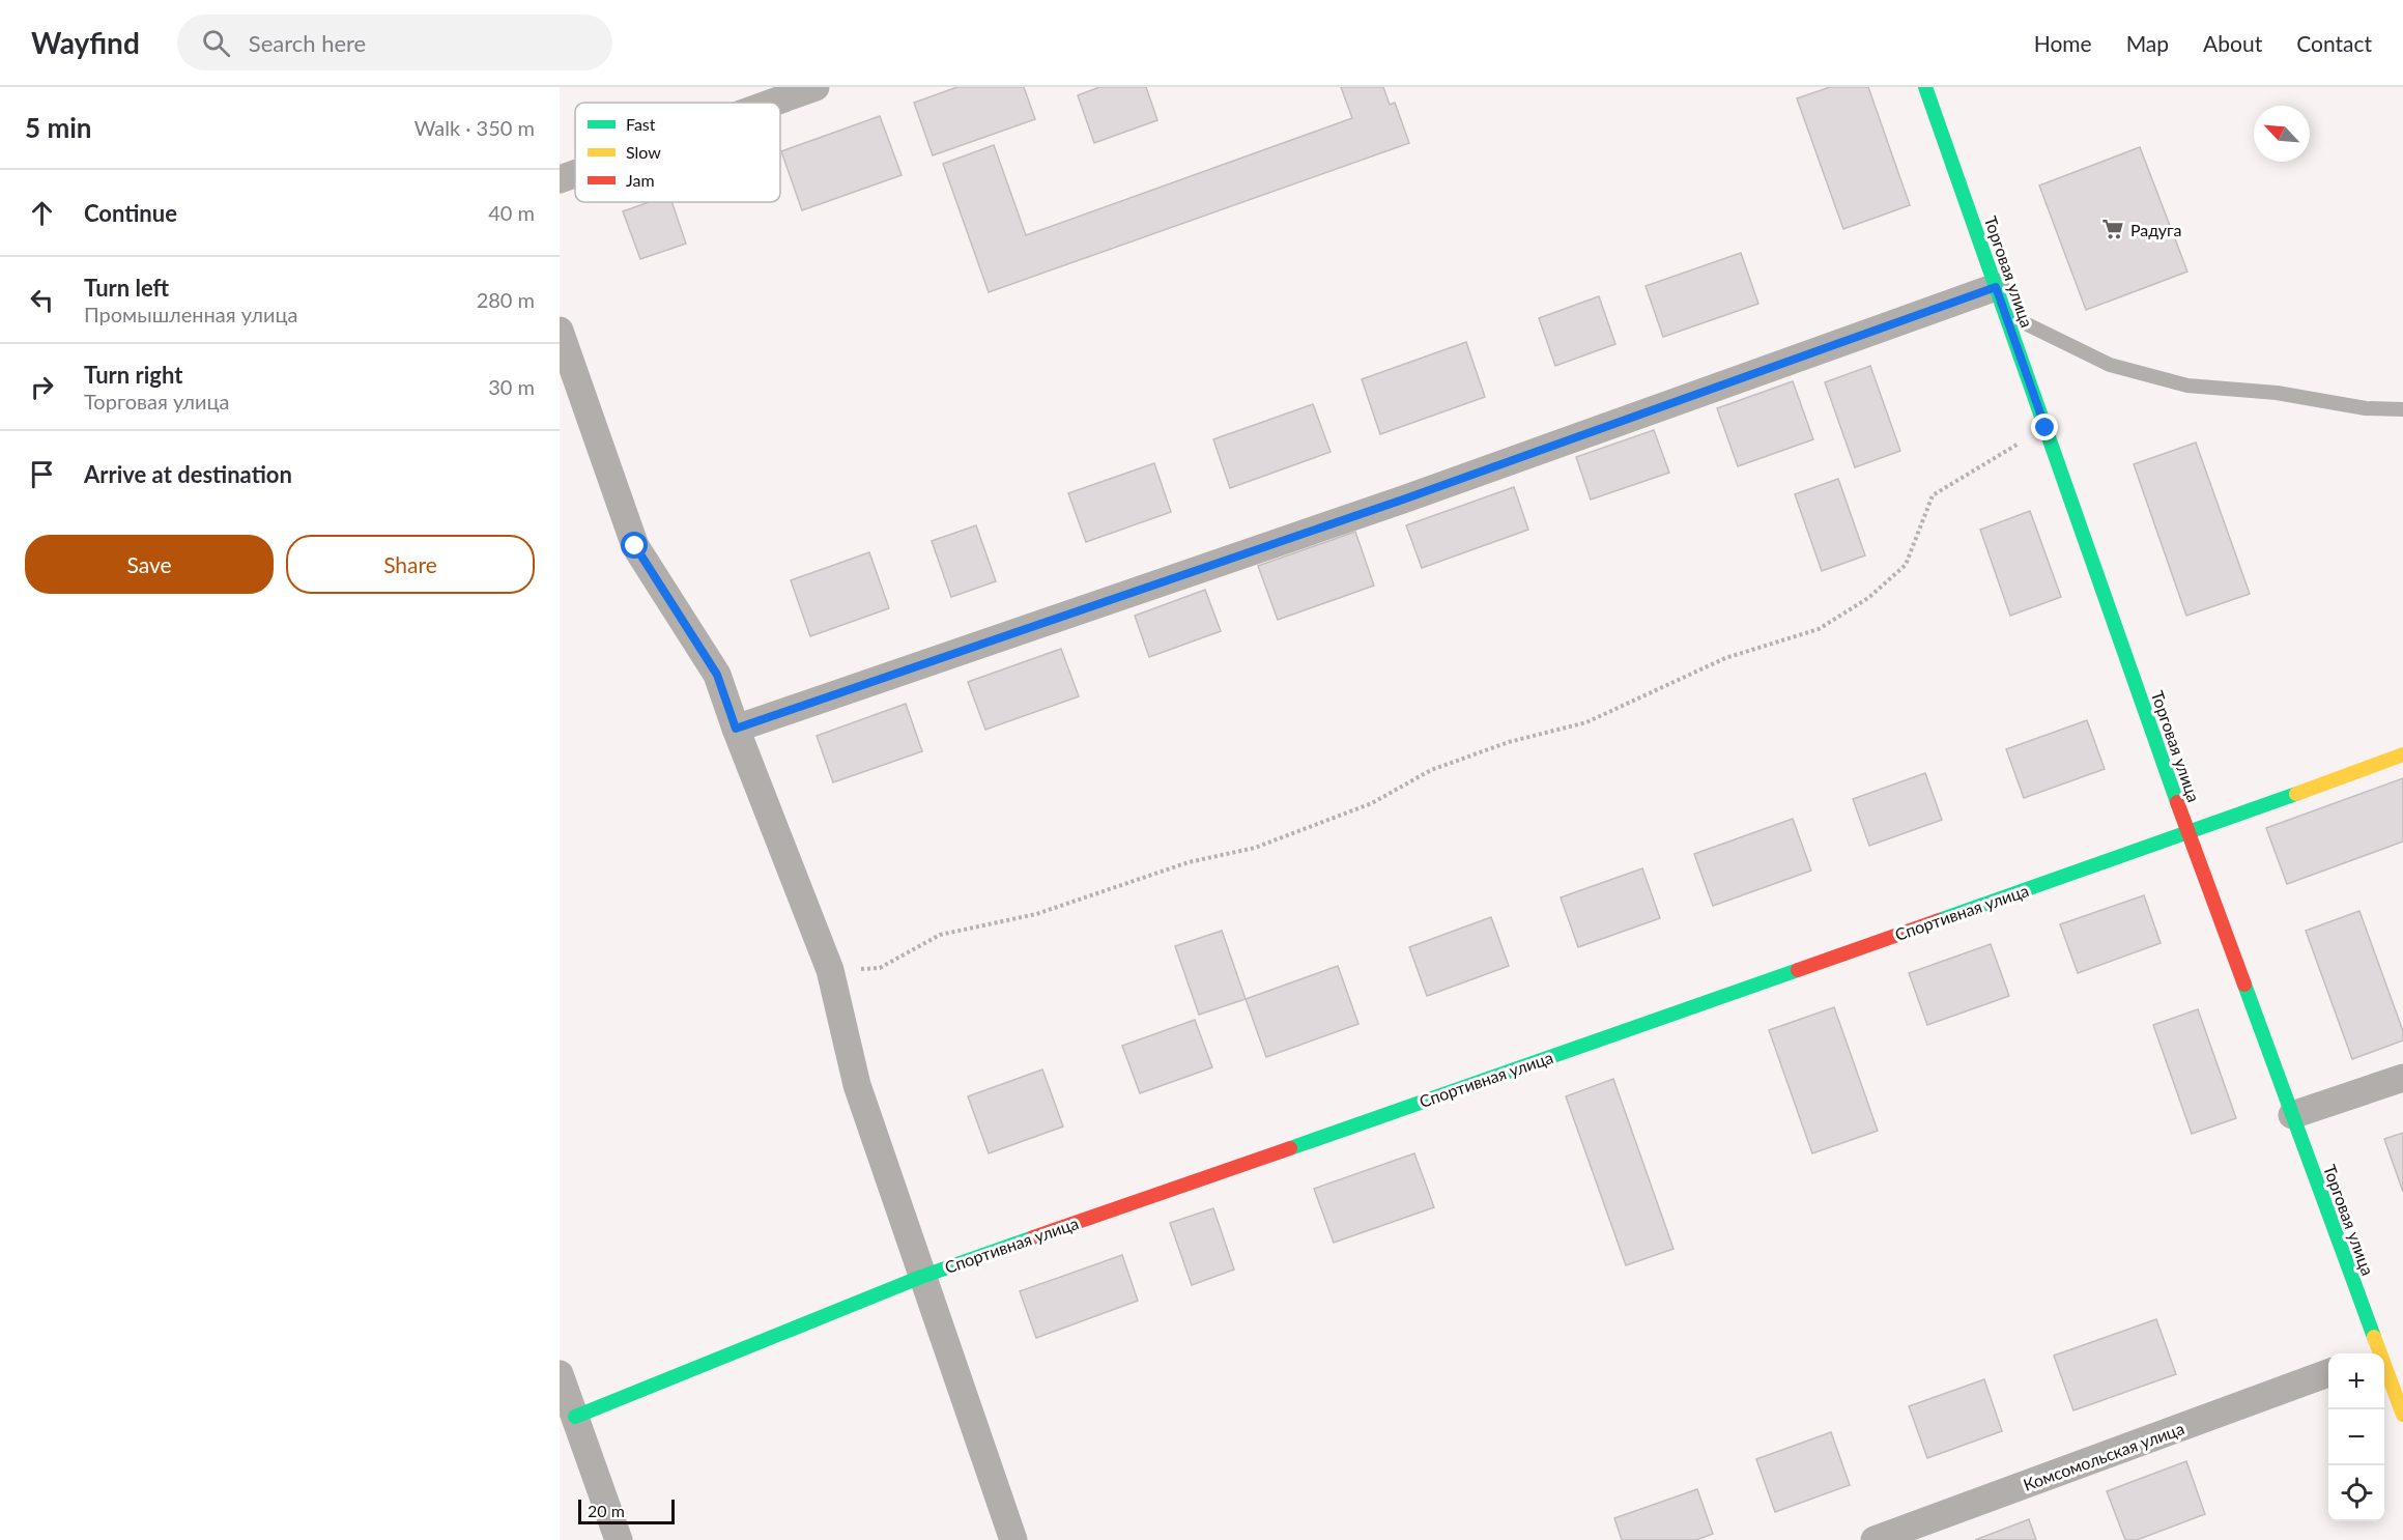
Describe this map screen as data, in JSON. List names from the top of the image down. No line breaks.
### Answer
{"streets":{"street":["Торговая улица","Спортивная улица","Комсомольская улица"]},"crossings":[["Торговая улица","Спортивная улица"]],"places":{"supermarket":["Радуга"]},"legend":["Fast","Slow","Jam"],"scale_bar":"20 m","north":"top left","page":{"header":"Wayfind","search":"Search here","nav":["Home","Map","About","Contact"],"heading":["5 min","Walk · 350 m"],"list":[["Continue","40 m"],["Turn left","Промышленная улица","280 m"],["Turn right","Торговая улица","30 m"],"Arrive at destination"],"buttons":["Save","Share"],"map_buttons":["+","−"],"scale":"20 m"}}
